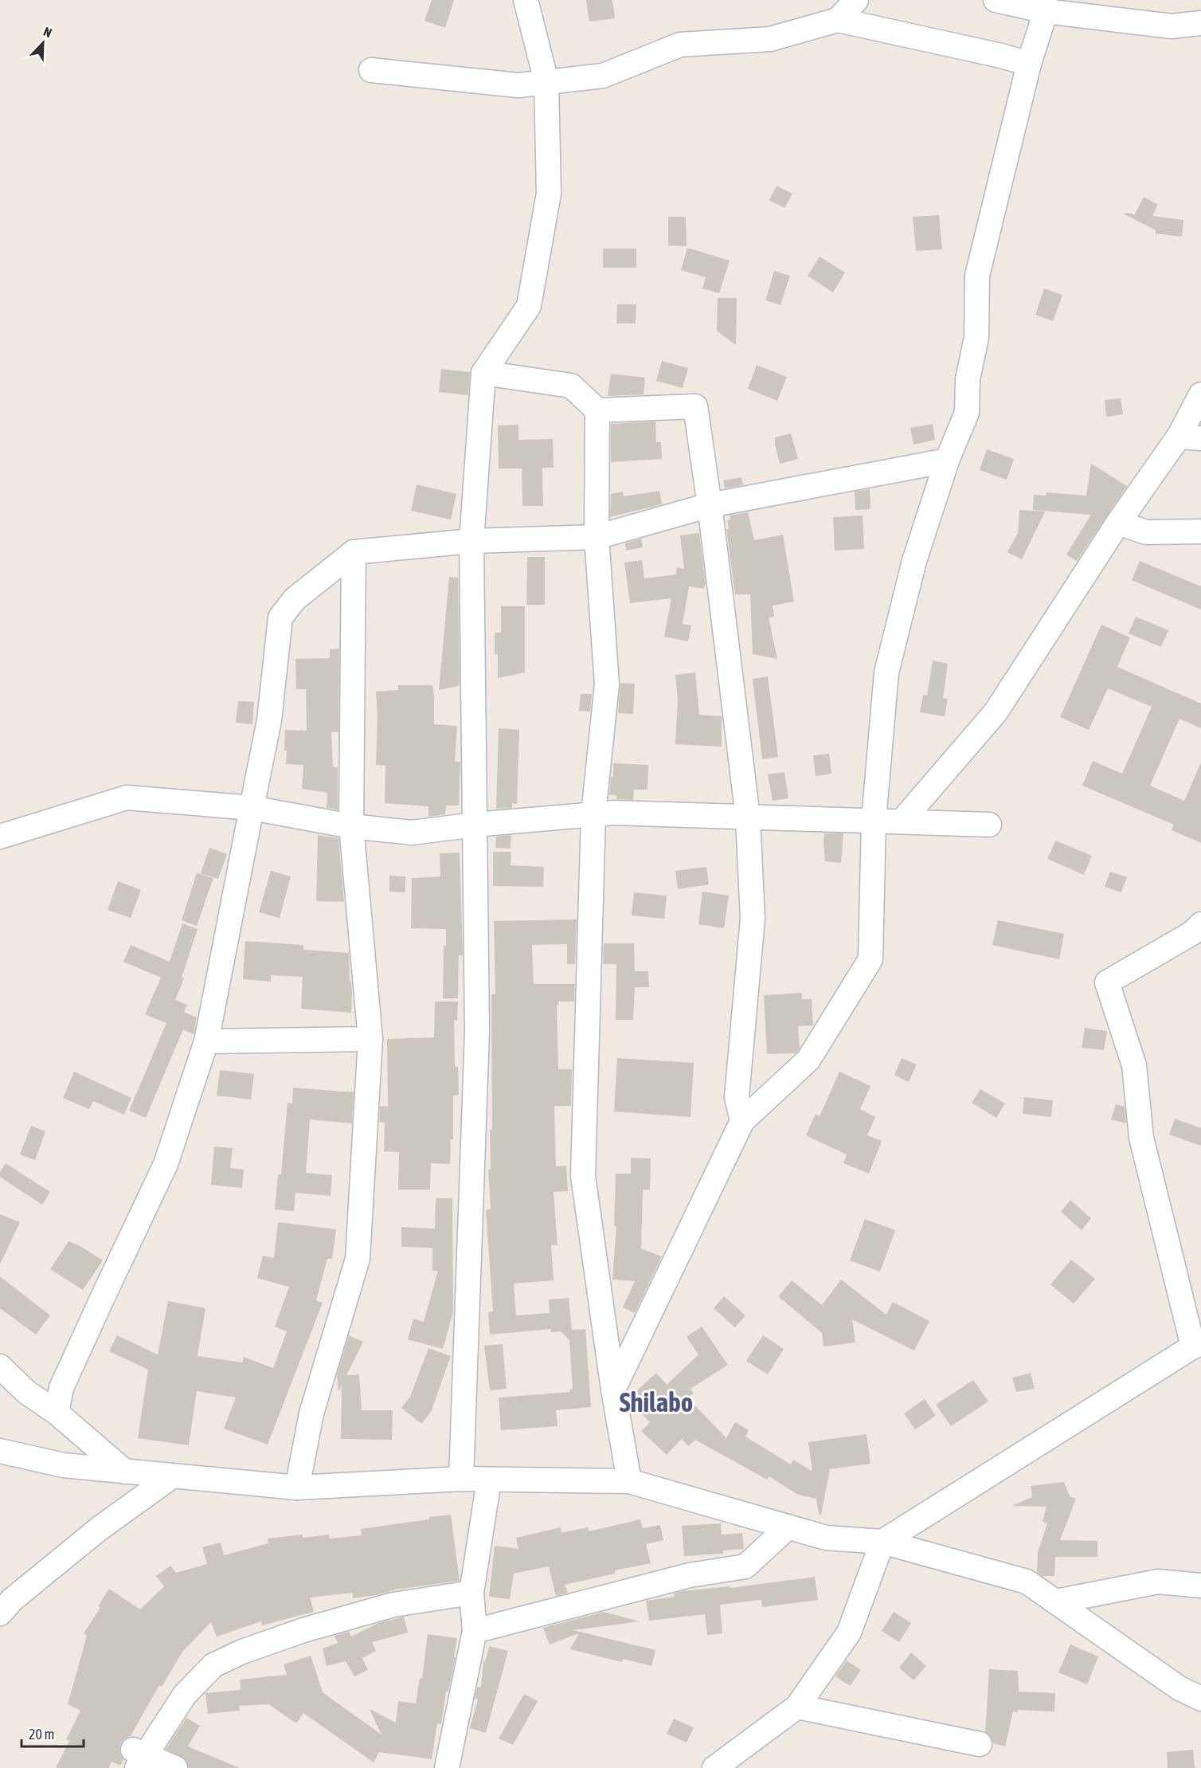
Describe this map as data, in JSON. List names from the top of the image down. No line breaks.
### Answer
{"districts":["Shilabo"],"scale_bar":"20 m","north":"top right"}
